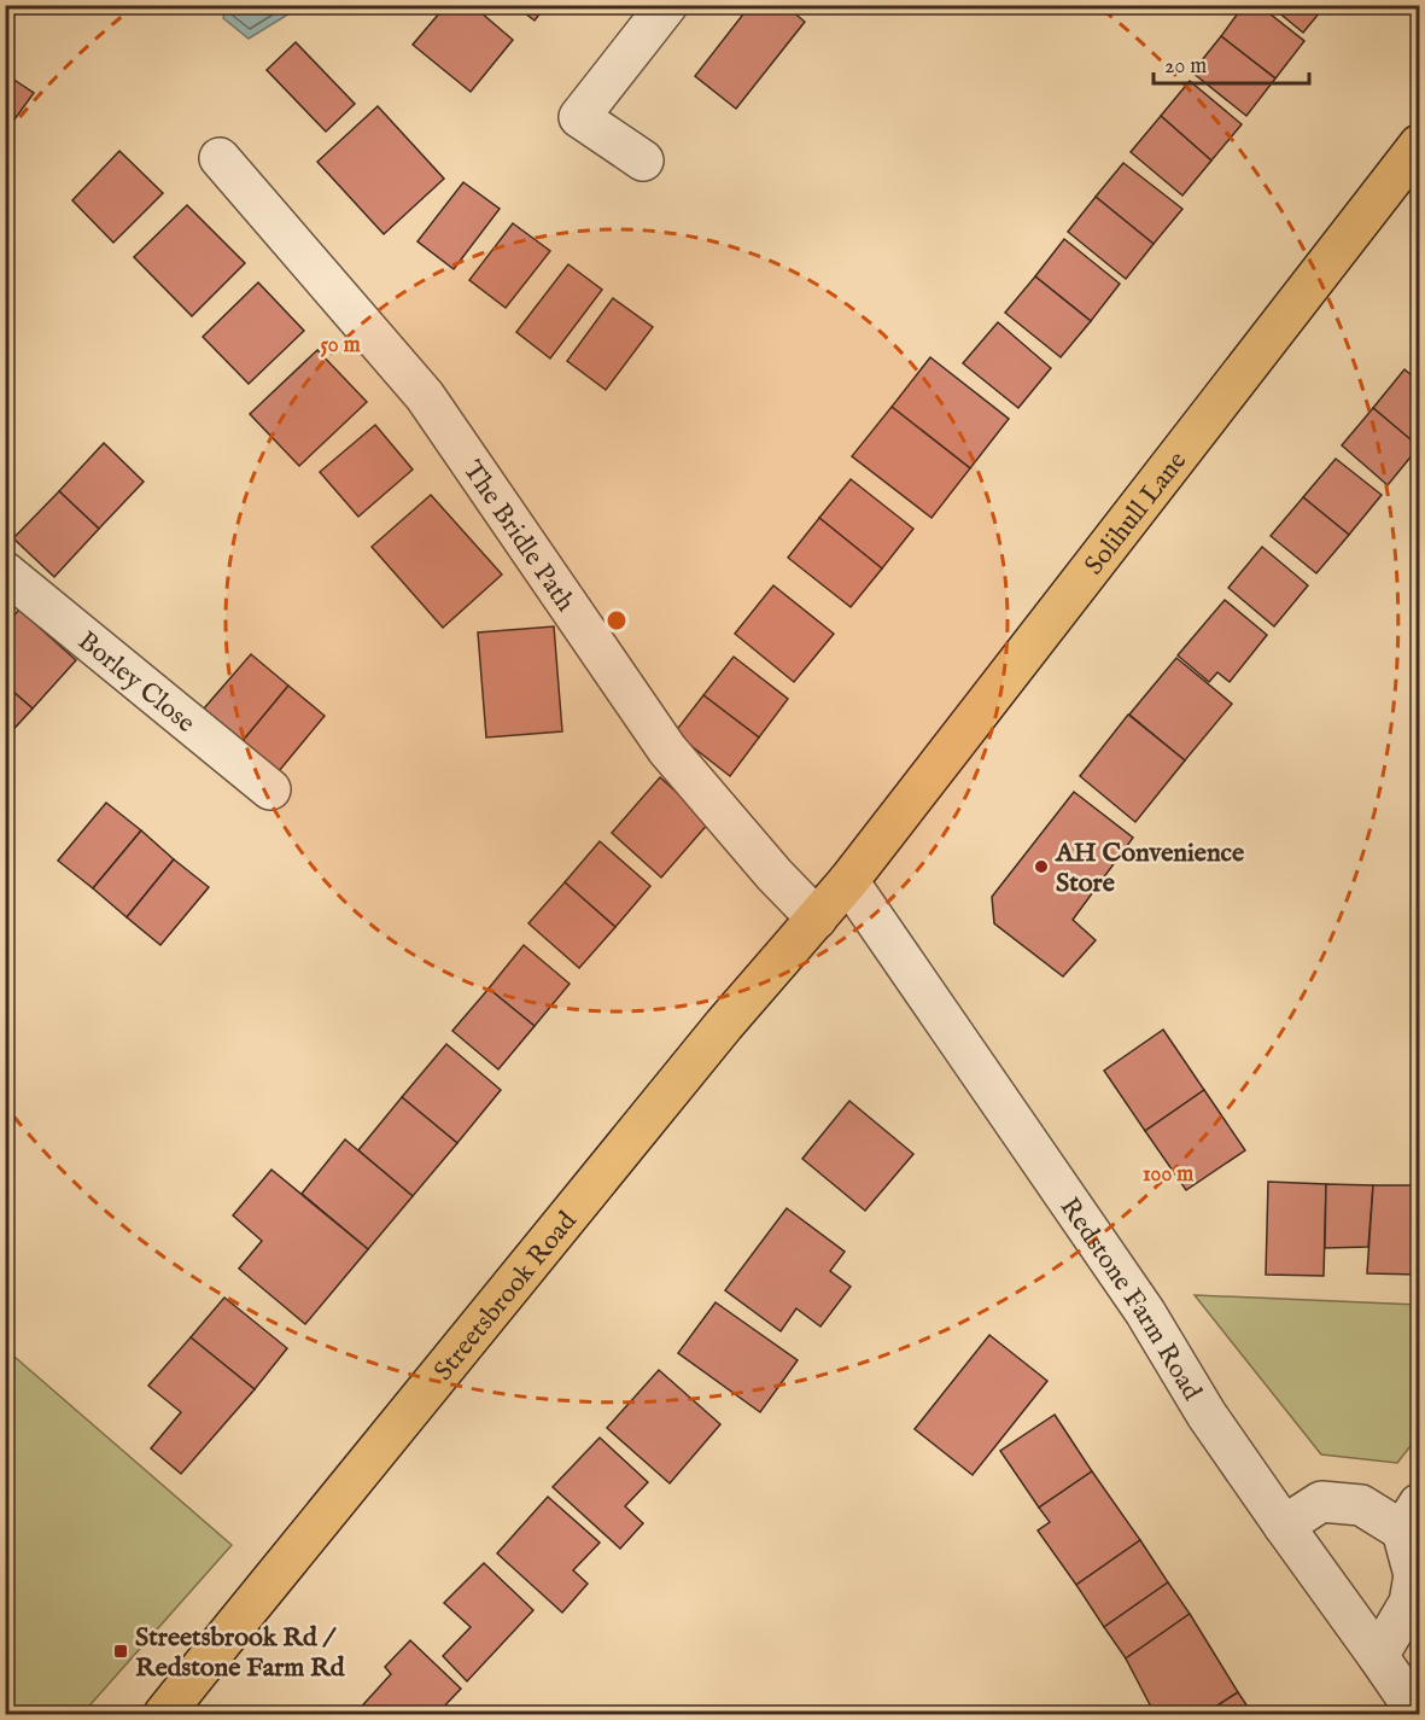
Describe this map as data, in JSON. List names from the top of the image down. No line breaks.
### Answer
{"streets":{"main road":["Solihull Lane","Streetsbrook Road"],"street":["The Bridle Path","Borley Close","Redstone Farm Road"]},"crossings":[["Solihull Lane","Streetsbrook Road"],["Solihull Lane","Redstone Farm Road"],["The Bridle Path","Streetsbrook Road"],["Streetsbrook Road","Redstone Farm Road"]],"places":{"other":["AH Convenience Store"],"transit":["Streetsbrook Rd / Redstone Farm Rd"]},"scale_bar":"20 m","rings":["50 m","100 m"]}
